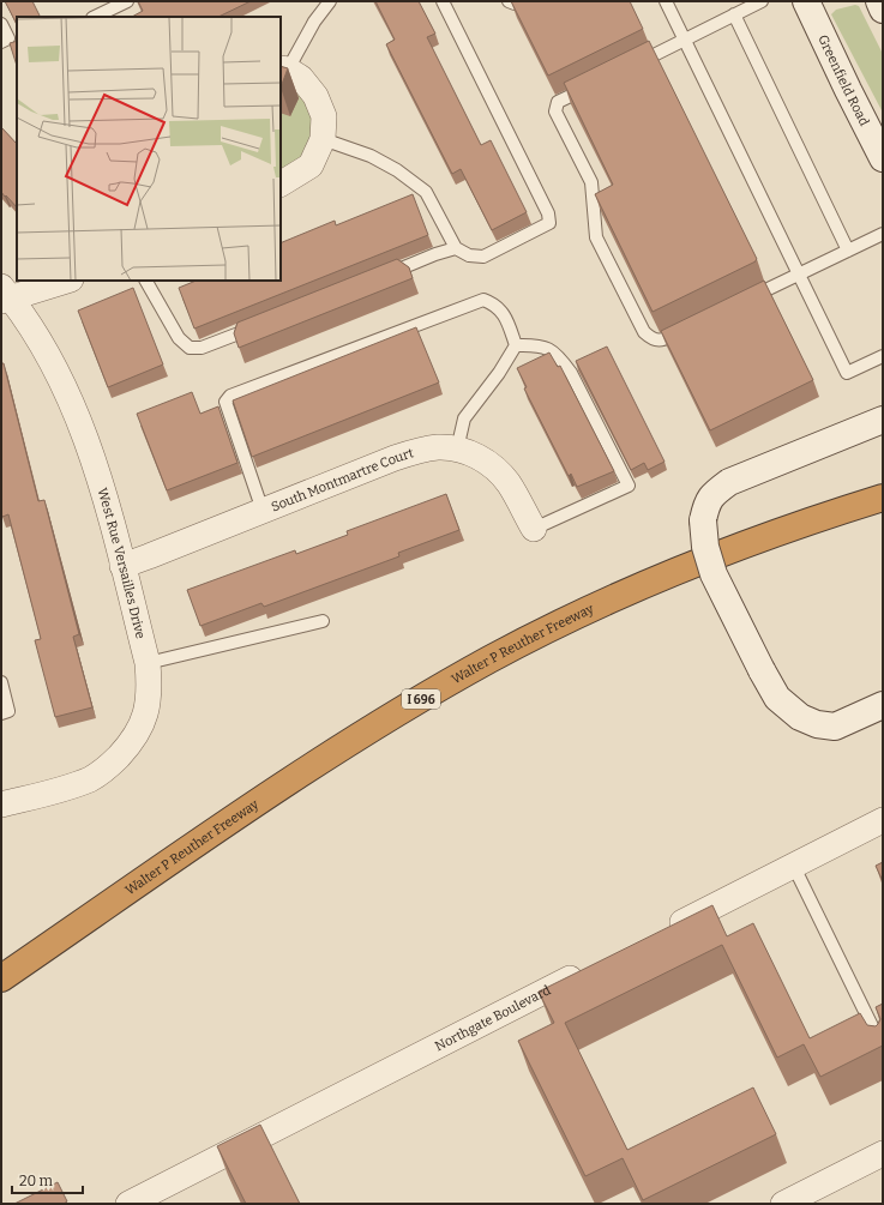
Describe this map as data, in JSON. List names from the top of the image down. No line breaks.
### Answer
{"streets":{"highway":["Walter P Reuther Freeway","I 696"],"main road":["Greenfield Road"],"street":["South Montmartre Court","West Rue Versailles Drive","Northgate Boulevard"]},"crossings":[["South Montmartre Court","West Rue Versailles Drive"]],"scale_bar":"20 m"}
